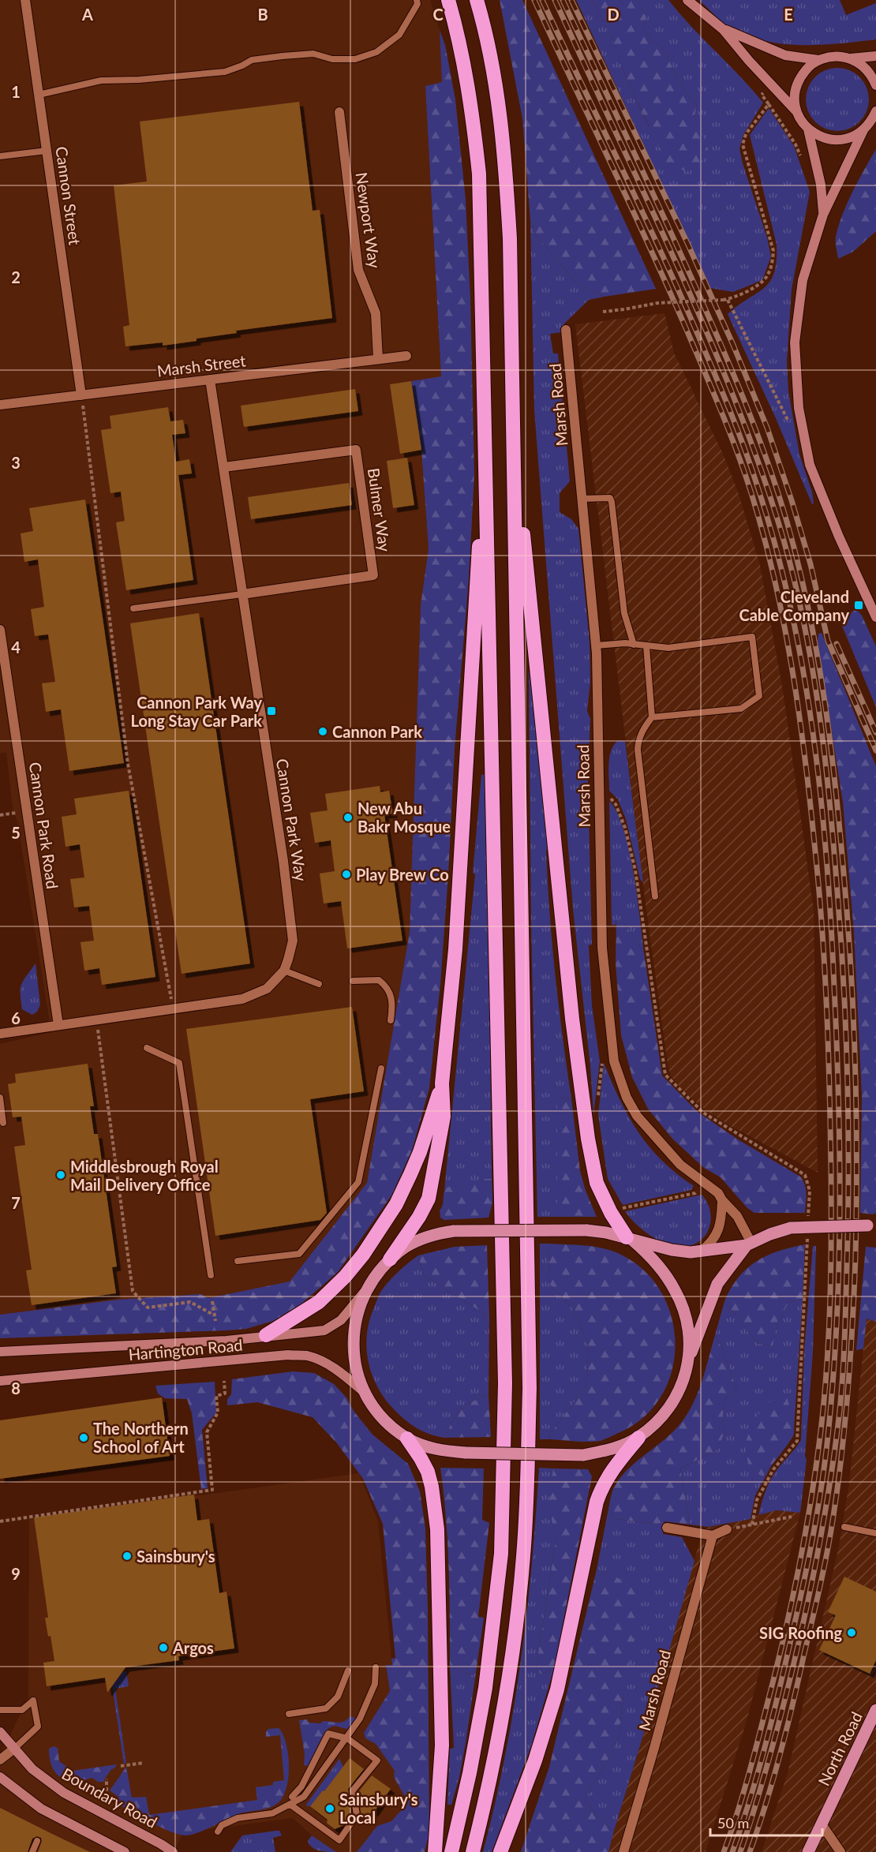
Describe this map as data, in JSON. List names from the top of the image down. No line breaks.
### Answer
{"streets":{"main road":["North Road"],"street":["Cannon Street","Newport Way","Marsh Street","Marsh Road","Bulmer Way","Cannon Park Way","Cannon Park Road","Hartington Road","Boundary Road"]},"crossings":[["Cannon Street","Marsh Street"],["Newport Way","Marsh Street"],["Marsh Street","Cannon Park Way"],["Bulmer Way","Cannon Park Way"],["Cannon Park Way","Cannon Park Road"]],"places":{"transit":["Cleveland Cable Company","Cannon Park Way Long Stay Car Park"],"other":["Cannon Park","New Abu Bakr Mosque","Play Brew Co","Middlesbrough Royal Mail Delivery Office","The Northern School of Art","Sainsbury's","SIG Roofing","Argos","Sainsbury's Local"]},"scale_bar":"50 m","grid":{"columns":["A","B","C","D","E"],"rows":["1","2","3","4","5","6","7","8","9"]}}
